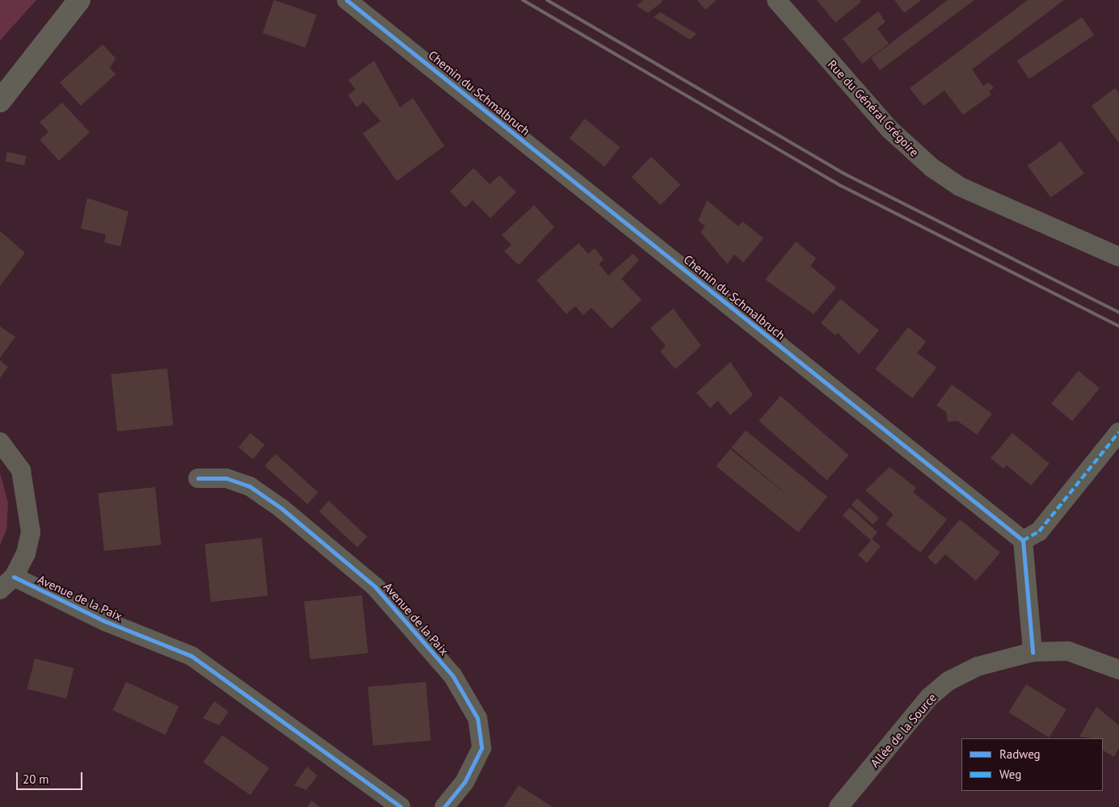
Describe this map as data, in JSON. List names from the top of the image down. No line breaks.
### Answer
{"streets":{"street":["Chemin du Schmalbruch","Rue du Général Grégoire","Avenue de la Paix","Allée de la Source"]},"legend":["Radweg","Weg"],"scale_bar":"20 m"}
